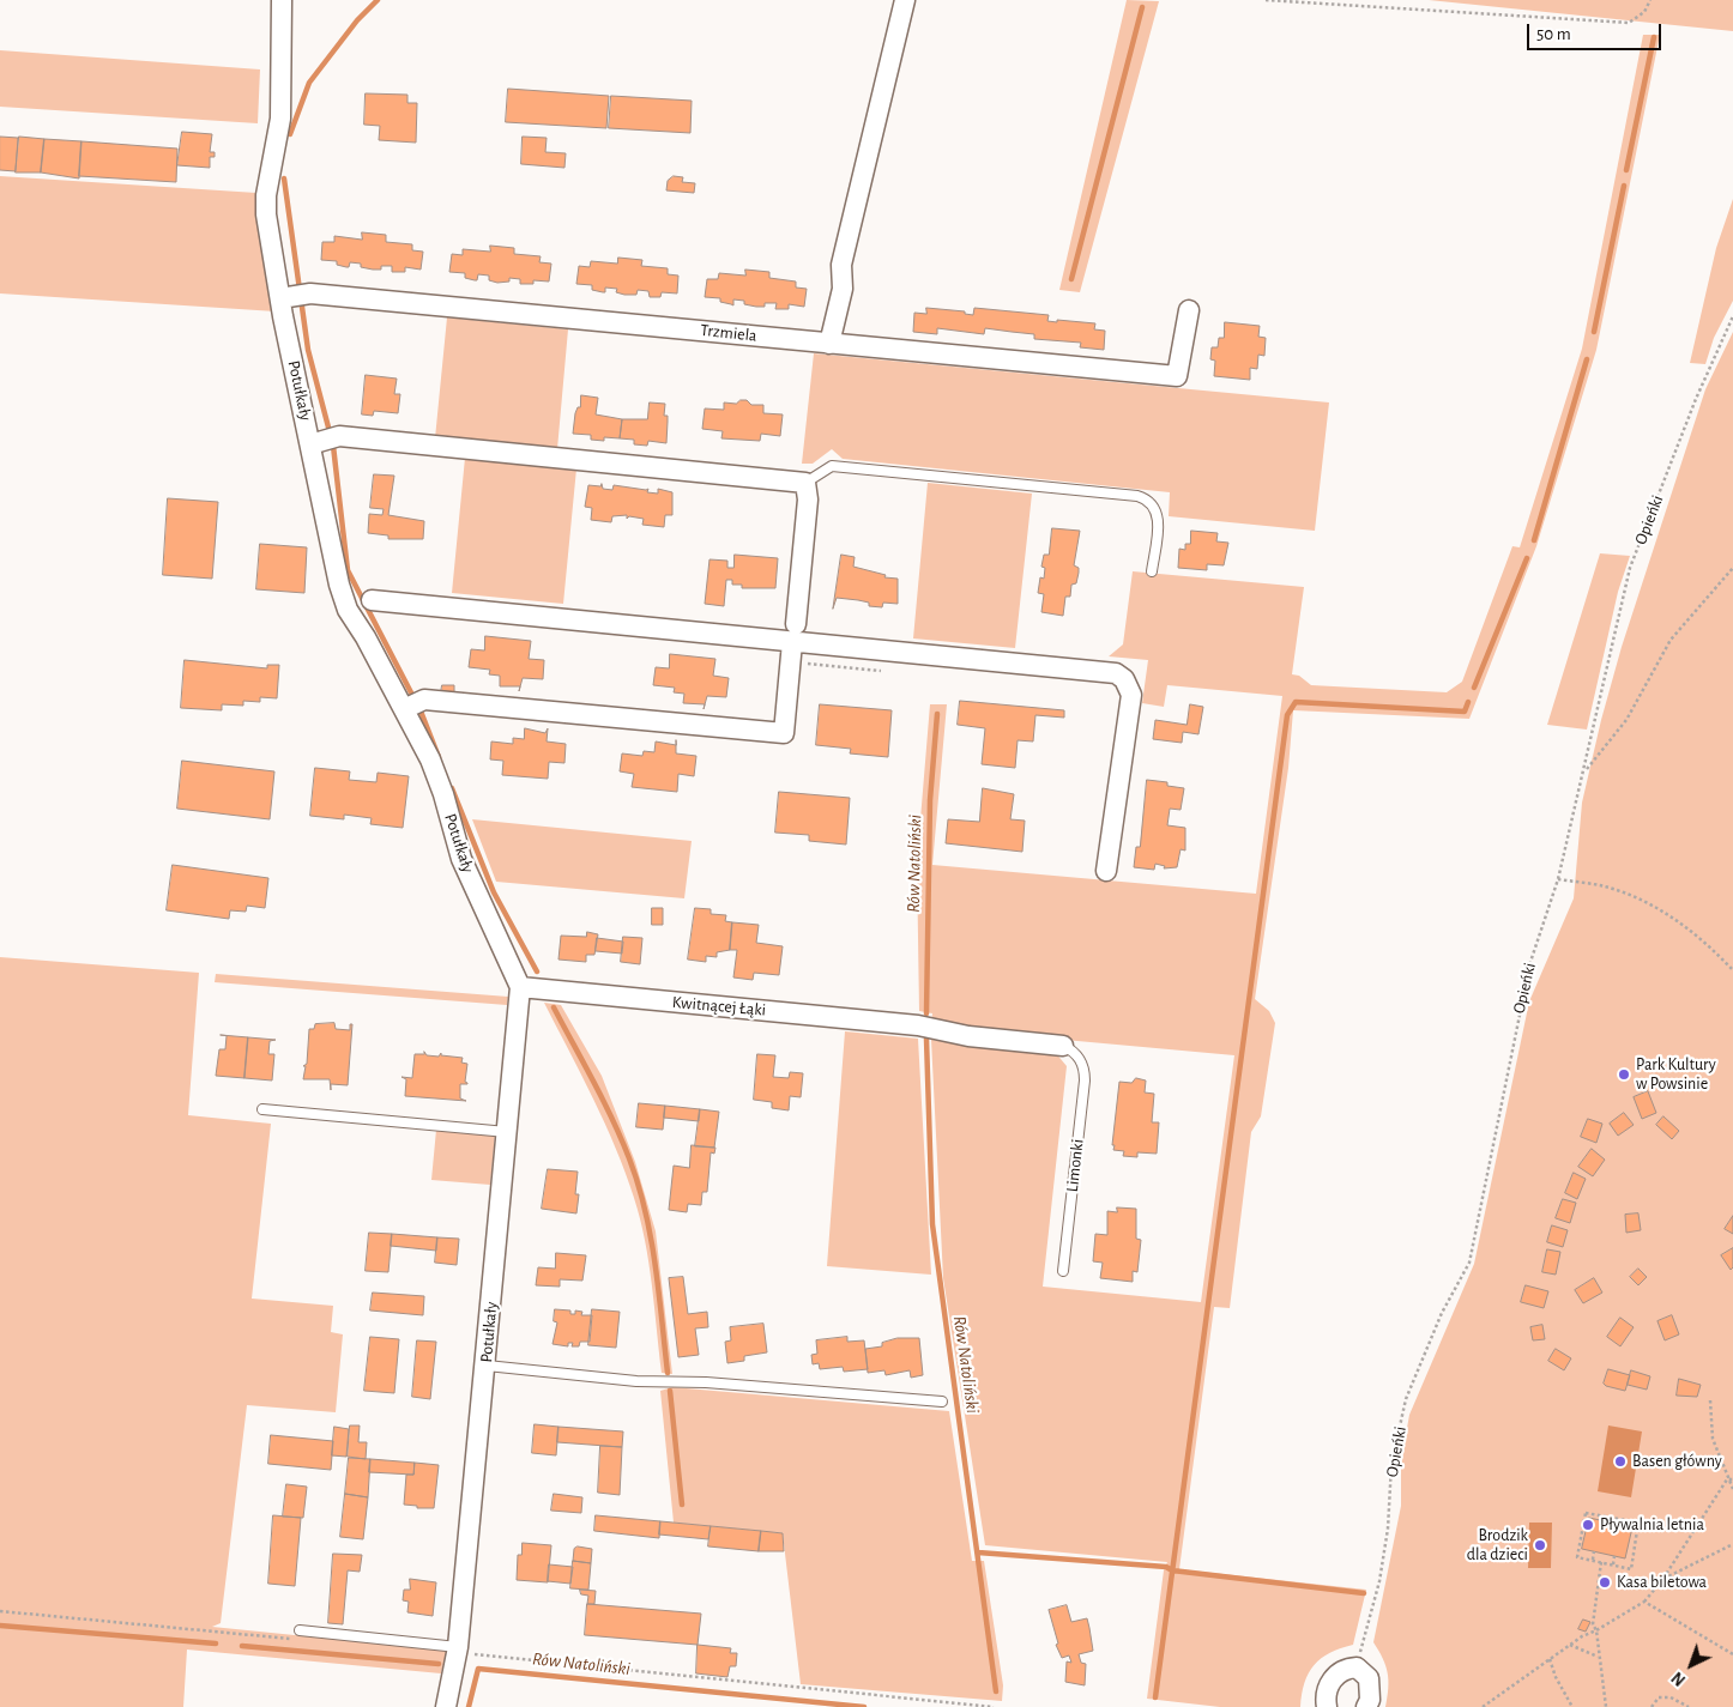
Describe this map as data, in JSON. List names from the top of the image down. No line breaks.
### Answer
{"streets":{"street":["Trzmiela","Potułkały","Kwitnącej Łąki"],"lane":["Limonki"],"path":["Opieńki"]},"crossings":[["Trzmiela","Potułkały"],["Potułkały","Kwitnącej Łąki"],["Kwitnącej Łąki","Limonki"]],"water":["Rów Natoliński"],"places":["Park Kultury w Powsinie","Basen główny","Pływalnia letnia","Brodzik dla dzieci","Kasa biletowa"],"scale_bar":"50 m","north":"bottom left"}
